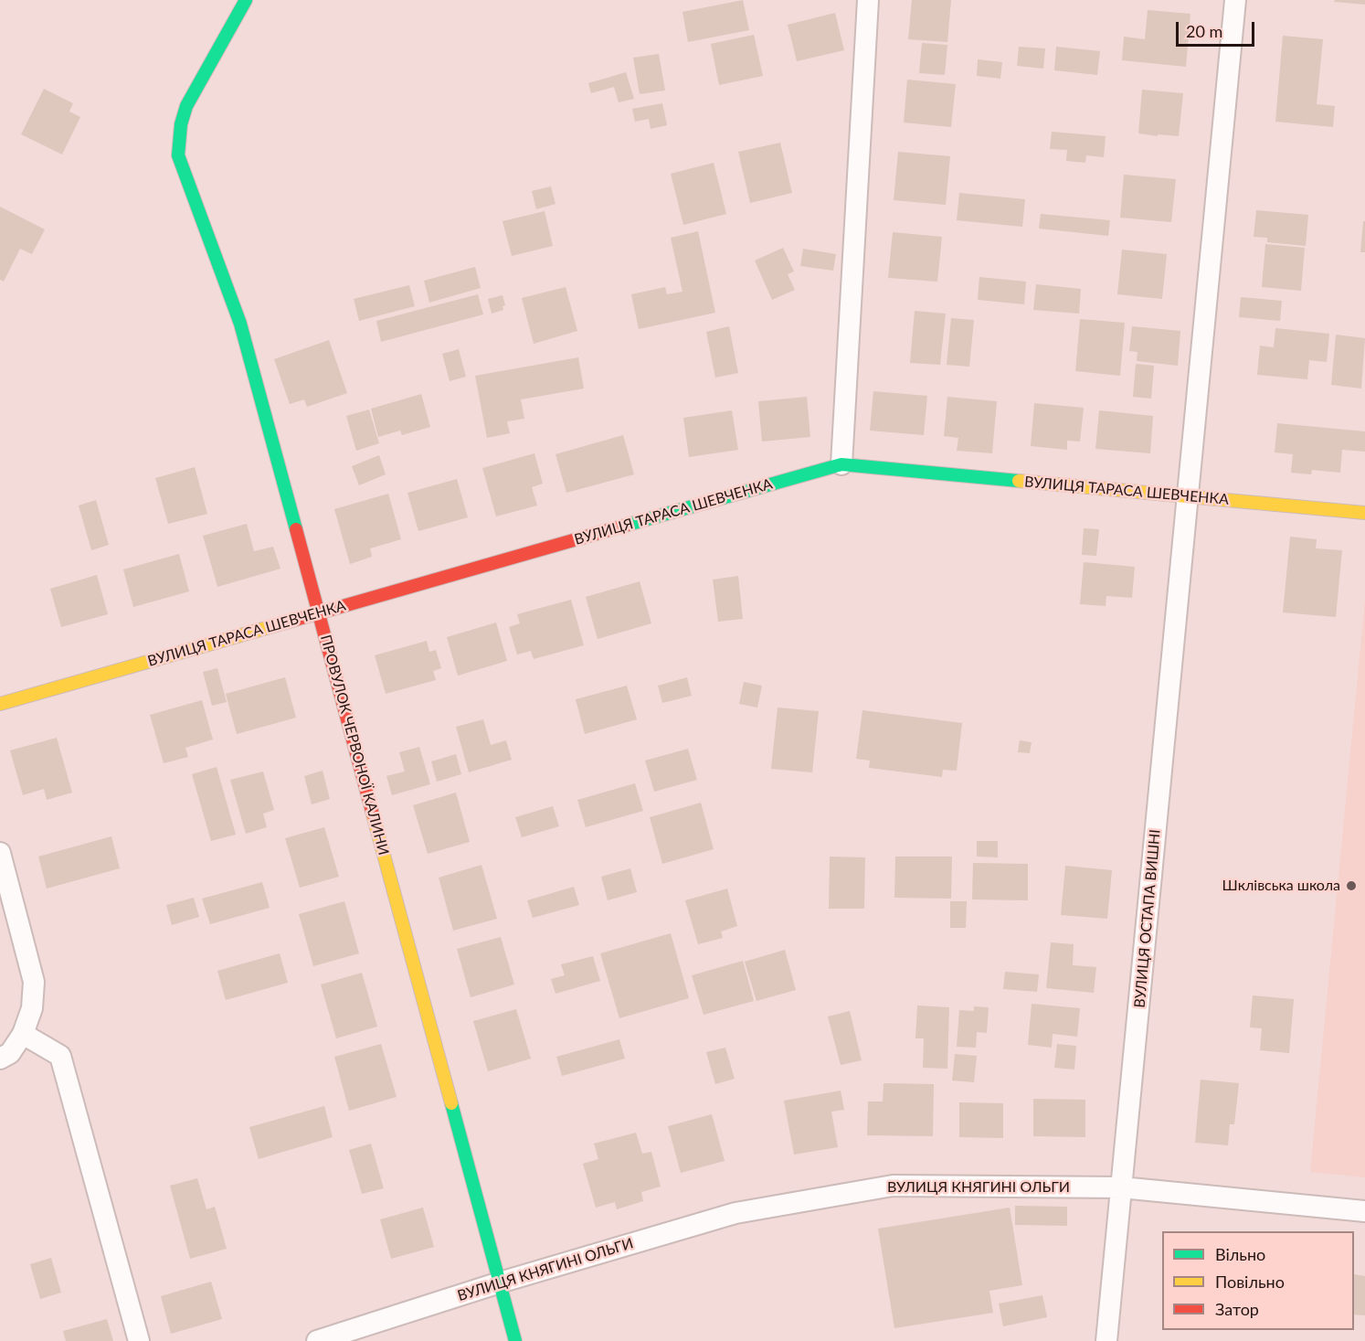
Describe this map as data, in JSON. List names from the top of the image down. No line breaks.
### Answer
{"streets":{"street":["ВУЛИЦЯ ТАРАСА ШЕВЧЕНКА","ПРОВУЛОК ЧЕРВОНОЇ КАЛИНИ","ВУЛИЦЯ ОСТАПА ВИШНІ","ВУЛИЦЯ КНЯГИНІ ОЛЬГИ"]},"crossings":[["ВУЛИЦЯ ТАРАСА ШЕВЧЕНКА","ПРОВУЛОК ЧЕРВОНОЇ КАЛИНИ"],["ВУЛИЦЯ ТАРАСА ШЕВЧЕНКА","ВУЛИЦЯ ОСТАПА ВИШНІ"],["ПРОВУЛОК ЧЕРВОНОЇ КАЛИНИ","ВУЛИЦЯ КНЯГИНІ ОЛЬГИ"],["ВУЛИЦЯ ОСТАПА ВИШНІ","ВУЛИЦЯ КНЯГИНІ ОЛЬГИ"]],"places":["Шклівська школа"],"legend":["Вільно","Повільно","Затор"],"scale_bar":"20 m"}
